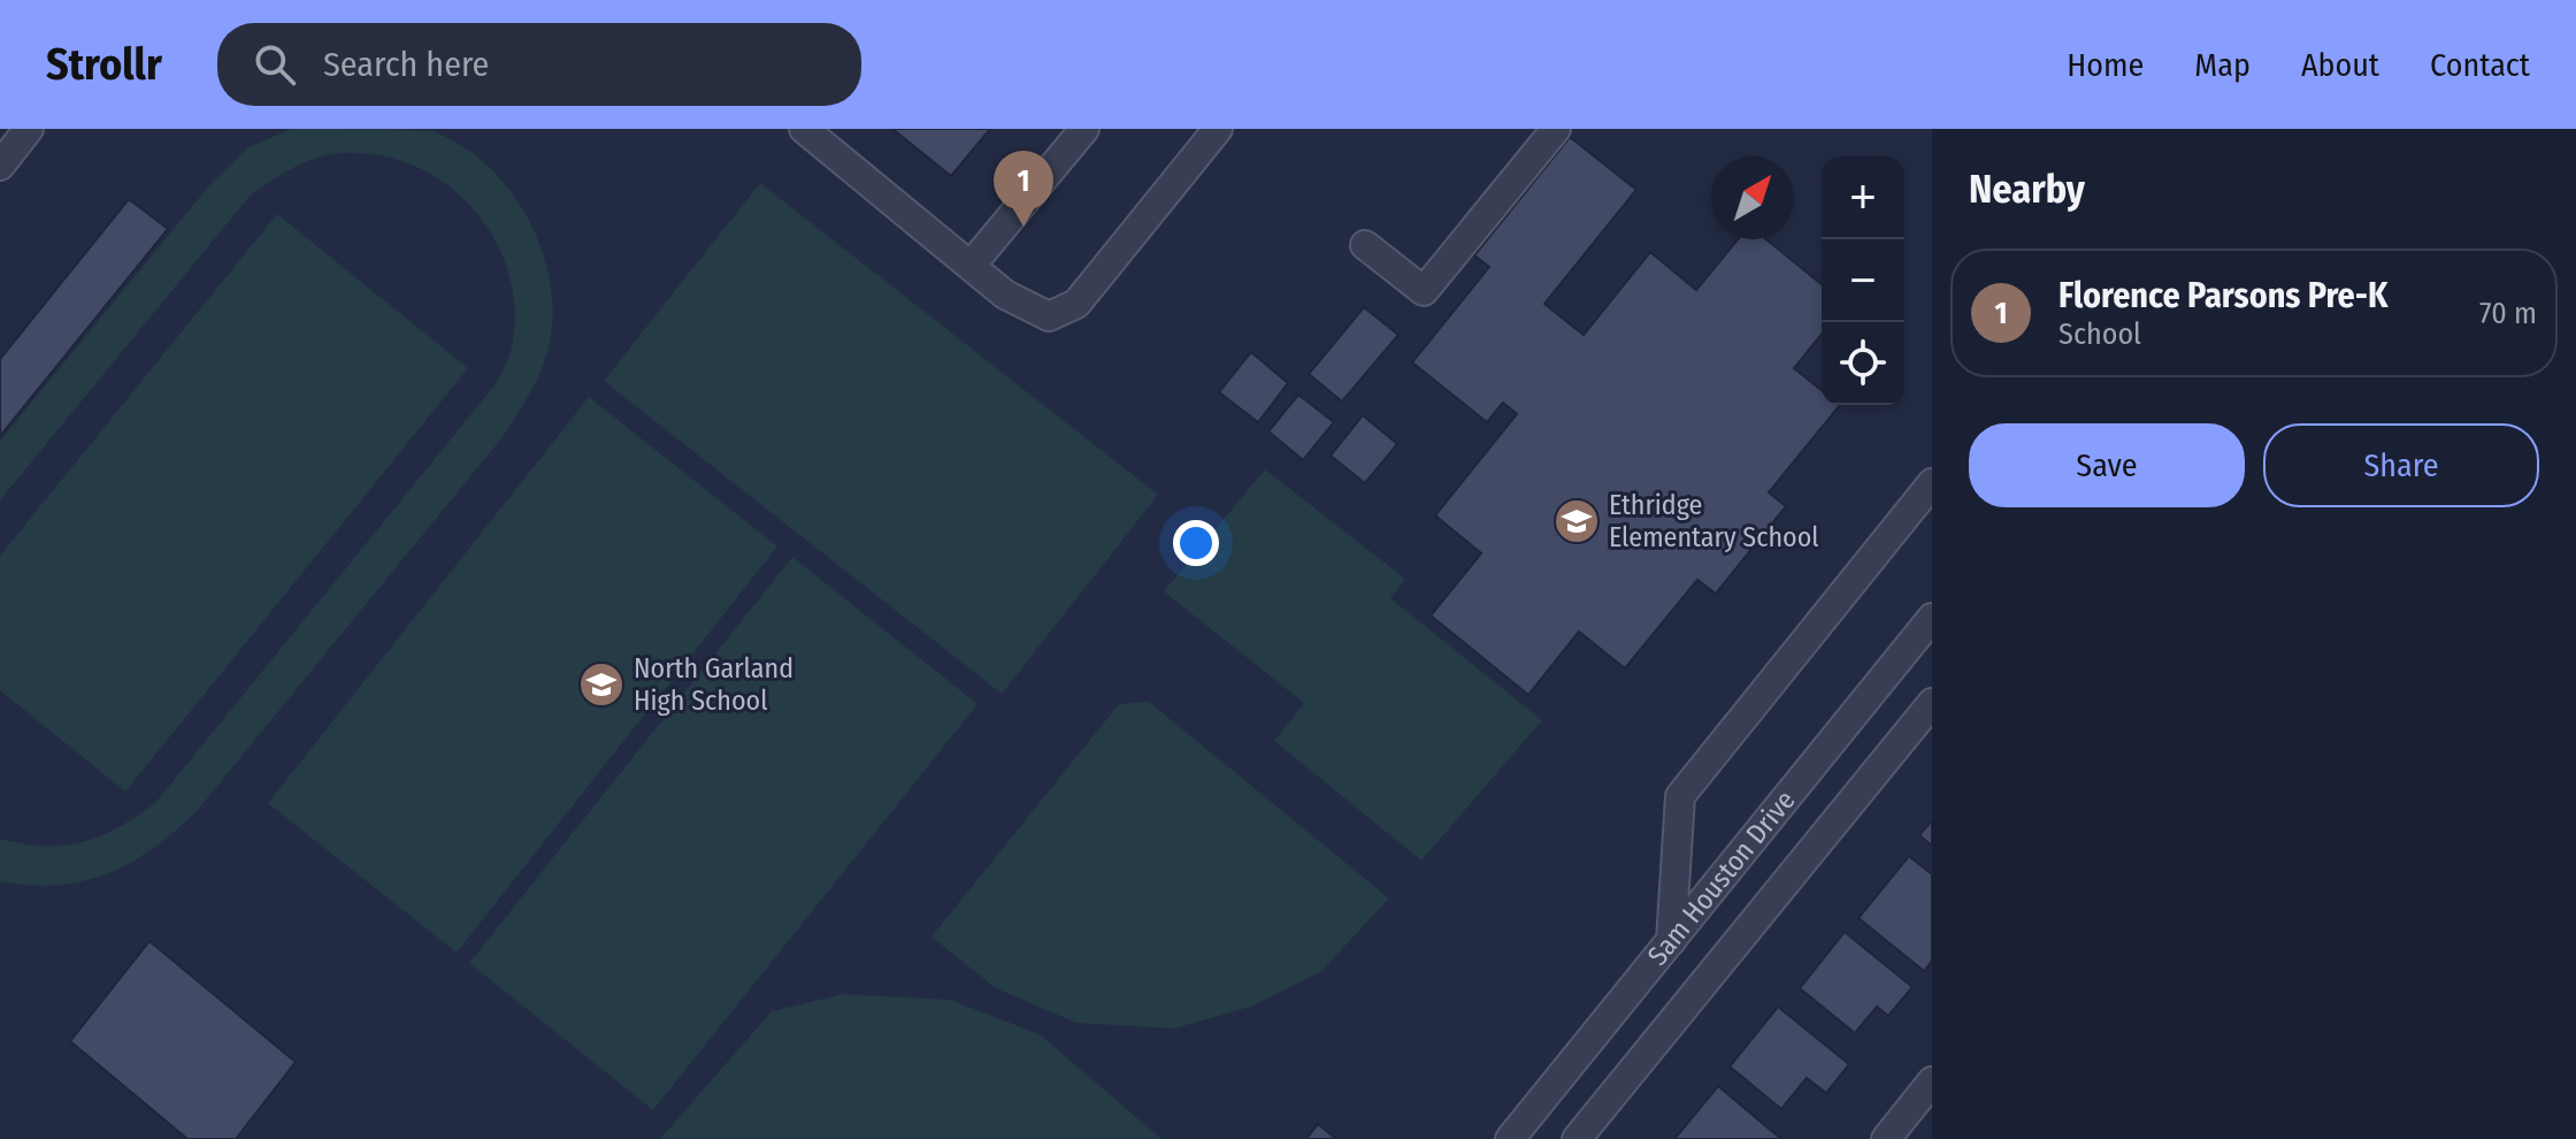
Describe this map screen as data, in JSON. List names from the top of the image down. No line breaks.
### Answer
{"streets":{"street":["Sam Houston Drive"]},"places":{"school or university":["Ethridge Elementary School","North Garland High School"]},"north":"top right","page":{"header":"Strollr","search":"Search here","nav":["Home","Map","About","Contact"],"heading":"Nearby","pins":"1","map_buttons":["+","−"],"list":[{"mark":"1","name":"Florence Parsons Pre-K","note":"School","value":"70 m"}],"buttons":["Save","Share"]}}
